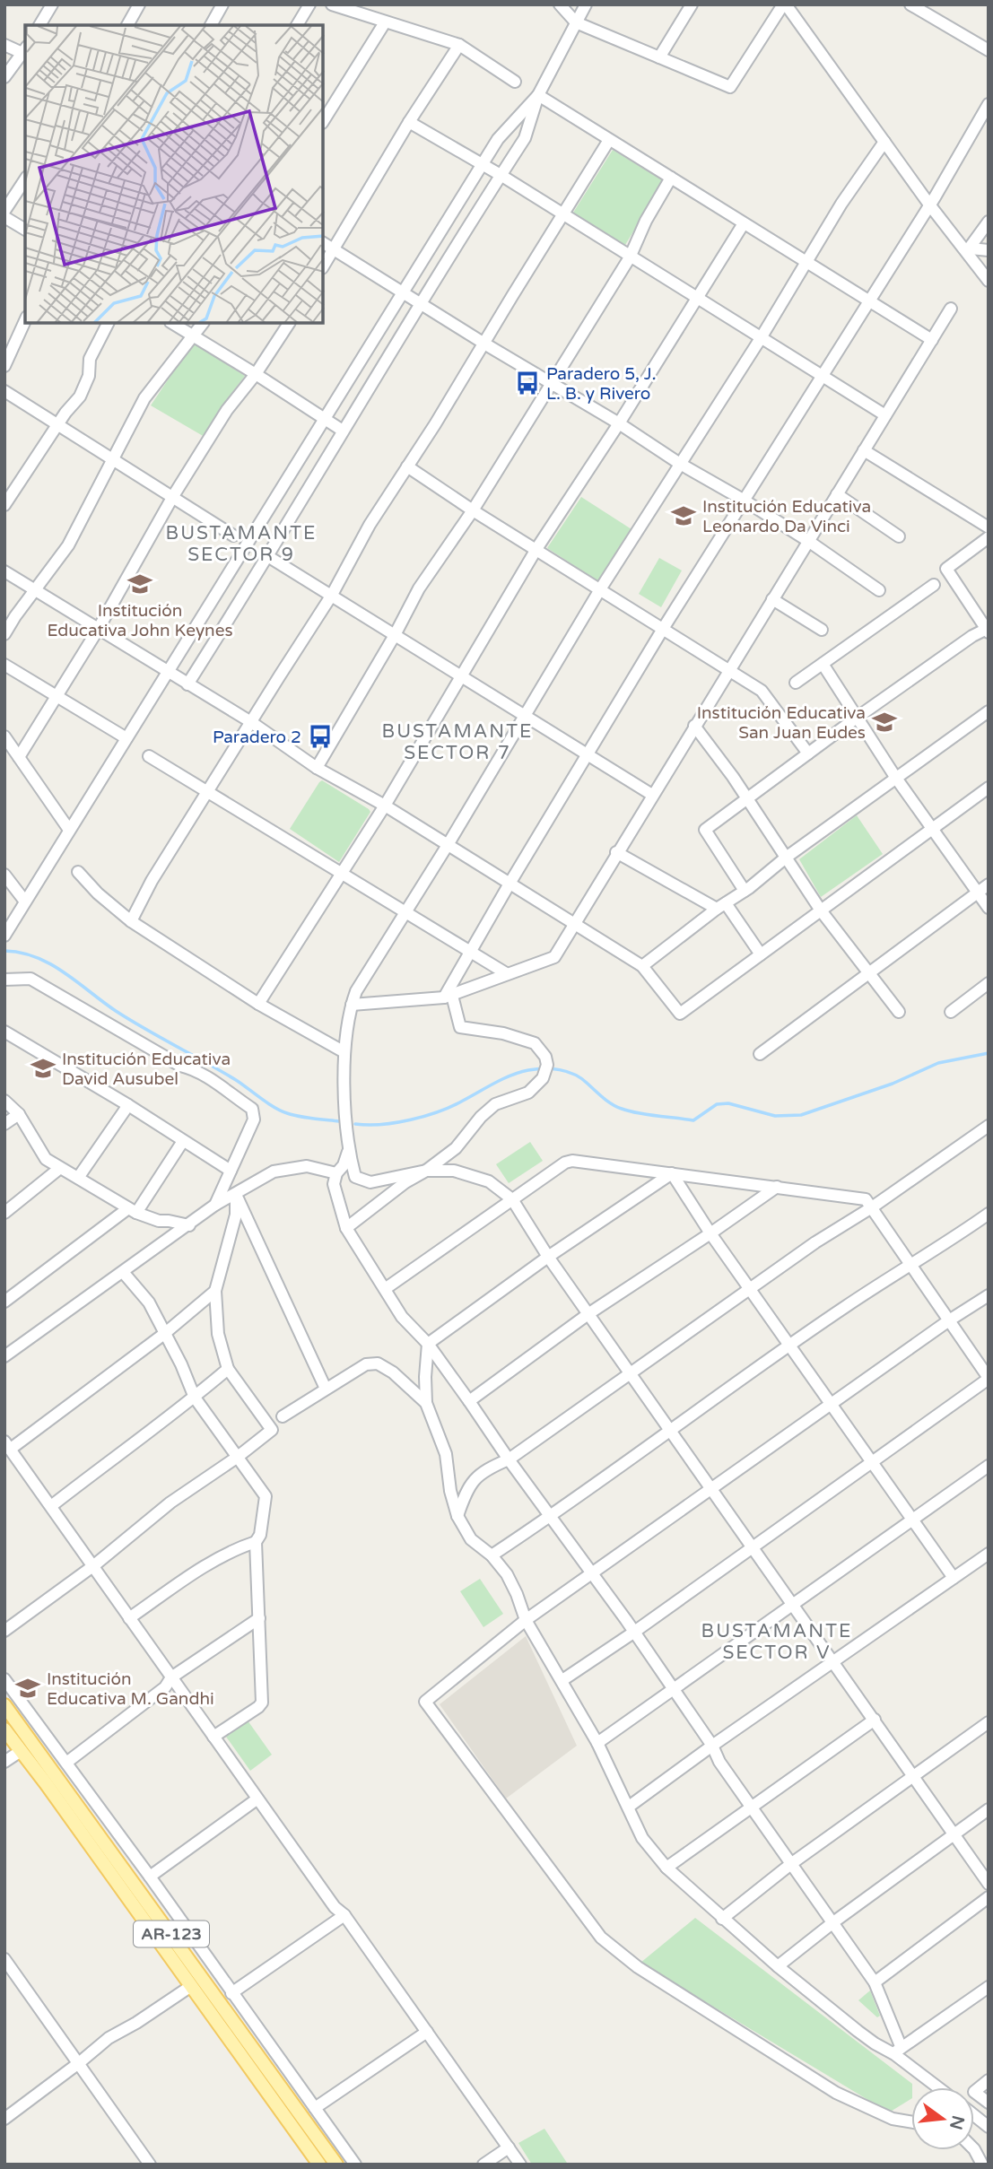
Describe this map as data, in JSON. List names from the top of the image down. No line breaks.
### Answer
{"streets":{"main road":["AR-123"]},"districts":["BUSTAMANTE SECTOR 9","BUSTAMANTE SECTOR 7","BUSTAMANTE SECTOR V"],"places":{"bus stop":["Paradero 5, J. L. B. y Rivero","Paradero 2"],"school or university":["Institución Educativa Leonardo Da Vinci","Institución Educativa John Keynes","Institución Educativa San Juan Eudes","Institución Educativa David Ausubel","Institución Educativa M. Gandhi"]},"north":"right"}
